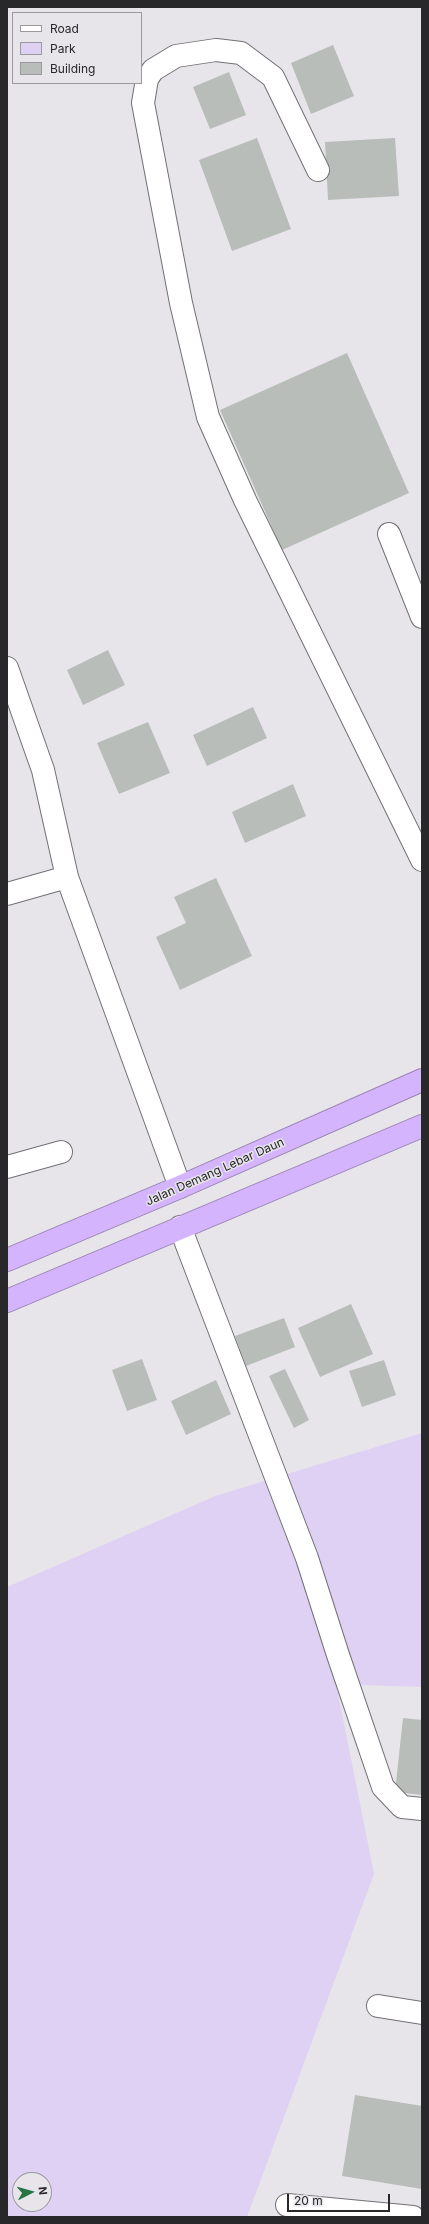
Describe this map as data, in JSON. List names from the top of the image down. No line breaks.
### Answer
{"streets":{"highway":["Jalan Demang Lebar Daun"]},"legend":["Road","Park","Building"],"scale_bar":"20 m","north":"right"}
